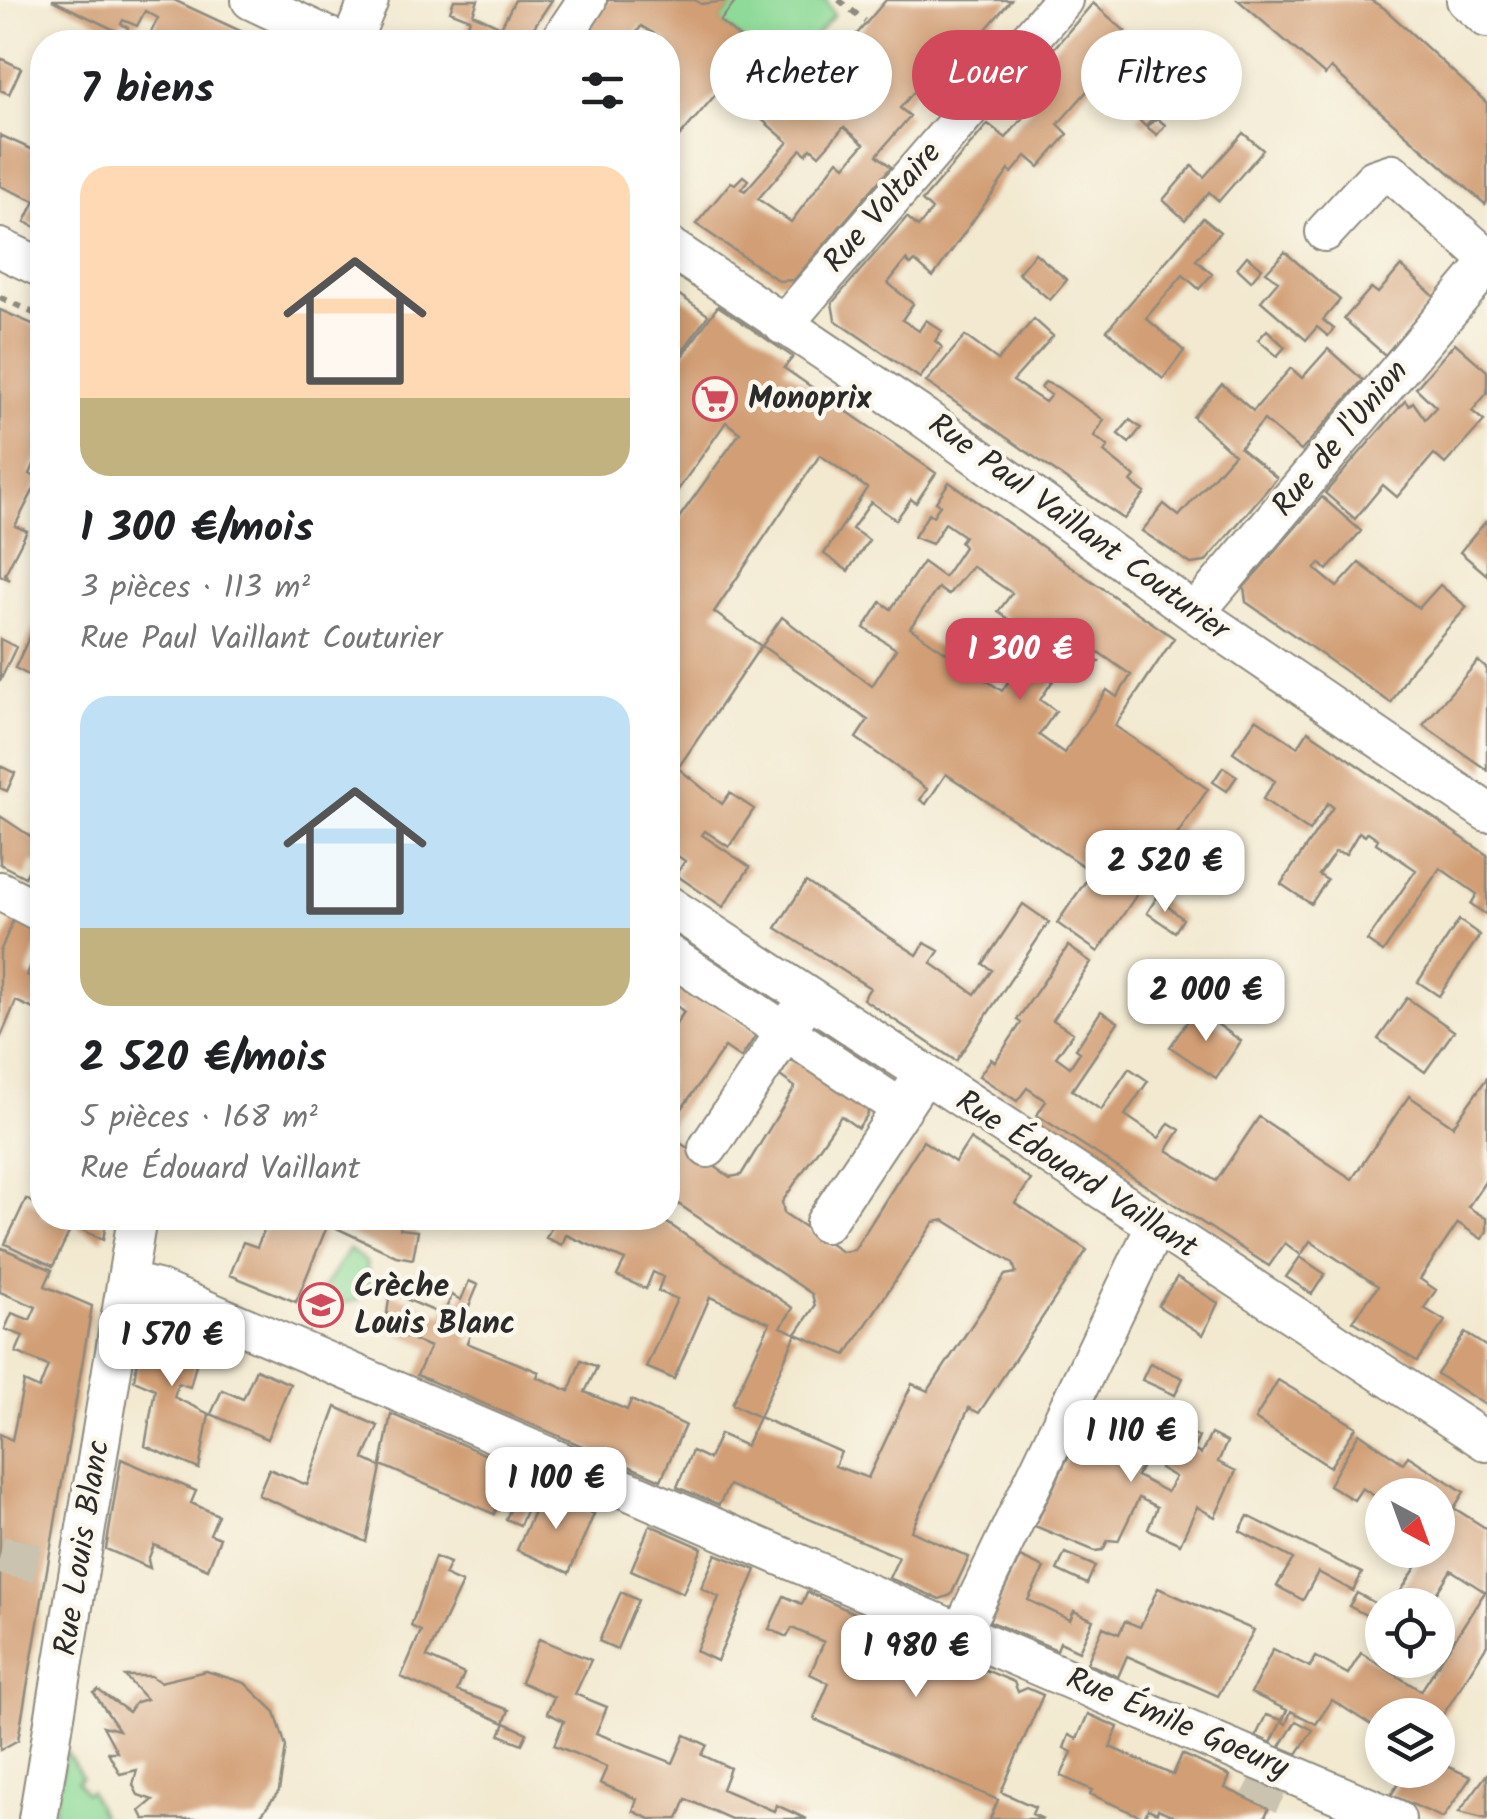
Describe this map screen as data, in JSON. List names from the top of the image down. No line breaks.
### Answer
{"streets":{"street":["Rue Voltaire","Rue de l'Union","Rue Paul Vaillant Couturier","Rue Édouard Vaillant","Rue Louis Blanc","Rue Émile Goeury"]},"crossings":[["Rue Voltaire","Rue Paul Vaillant Couturier"],["Rue de l'Union","Rue Paul Vaillant Couturier"],["Rue Louis Blanc","Rue Émile Goeury"]],"places":{"supermarket":["Monoprix"],"school or university":["Crèche Louis Blanc"]},"north":"bottom right","page":{"chip":["Acheter","Louer","Filtres"],"heading":"7 biens","list":[{"name":"1 300 €/mois","note":"3 pièces · 113 m² · Rue Paul Vaillant Couturier"},{"name":"2 520 €/mois","note":"5 pièces · 168 m² · Rue Édouard Vaillant"}],"price":["1 300 €","2 520 €","2 000 €","1 570 €","1 110 €","1 100 €","1 980 €"]}}
